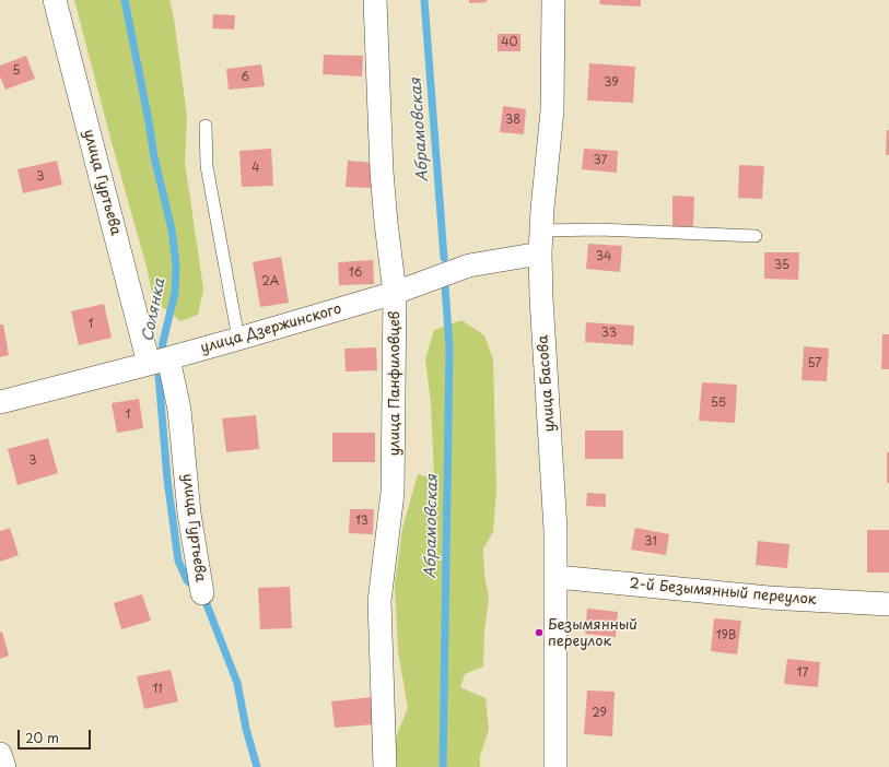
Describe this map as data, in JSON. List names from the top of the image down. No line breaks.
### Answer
{"streets":{"street":["улица Гуртьева","улица Дзержинского","улица Панфиловцев","улица Басова","2-й Безымянный переулок"]},"crossings":[["улица Гуртьева","улица Дзержинского"],["улица Дзержинского","улица Панфиловцев"],["улица Дзержинского","улица Басова"],["улица Басова","2-й Безымянный переулок"]],"water":["Абрамовская","Солянка"],"places":["Безымянный переулок"],"house_numbers":["40","5","6","39","38","37","4","3","34","35","16","2А","1","33","57","55","1","3","13","31","19В","17","11","29"],"scale_bar":"20 m"}
